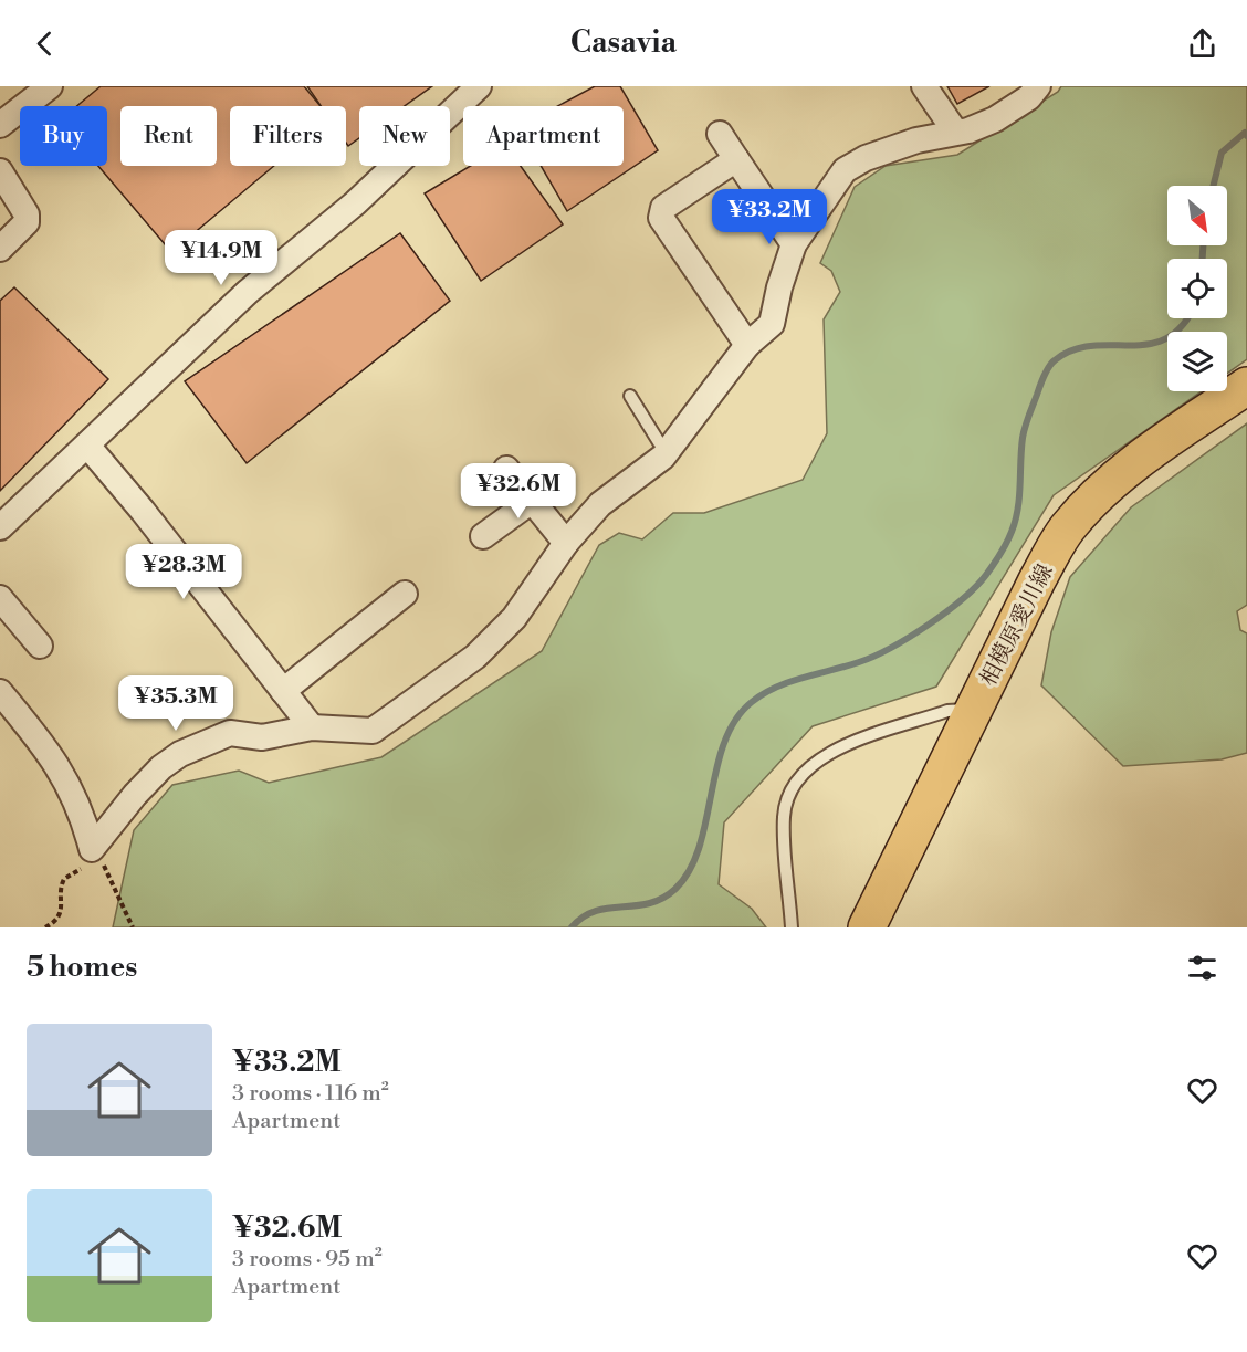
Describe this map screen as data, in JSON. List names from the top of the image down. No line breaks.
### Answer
{"streets":{"main road":["相模原愛川線"]},"north":"bottom right","page":{"header":"Casavia","chip":["Buy","Rent","Filters","New","Apartment"],"price":["¥33.2M","¥14.9M","¥32.6M","¥28.3M","¥35.3M"],"heading":"5 homes","list":[{"name":"¥33.2M","note":"3 rooms · 116 m² · Apartment"},{"name":"¥32.6M","note":"3 rooms · 95 m² · Apartment"}]}}
